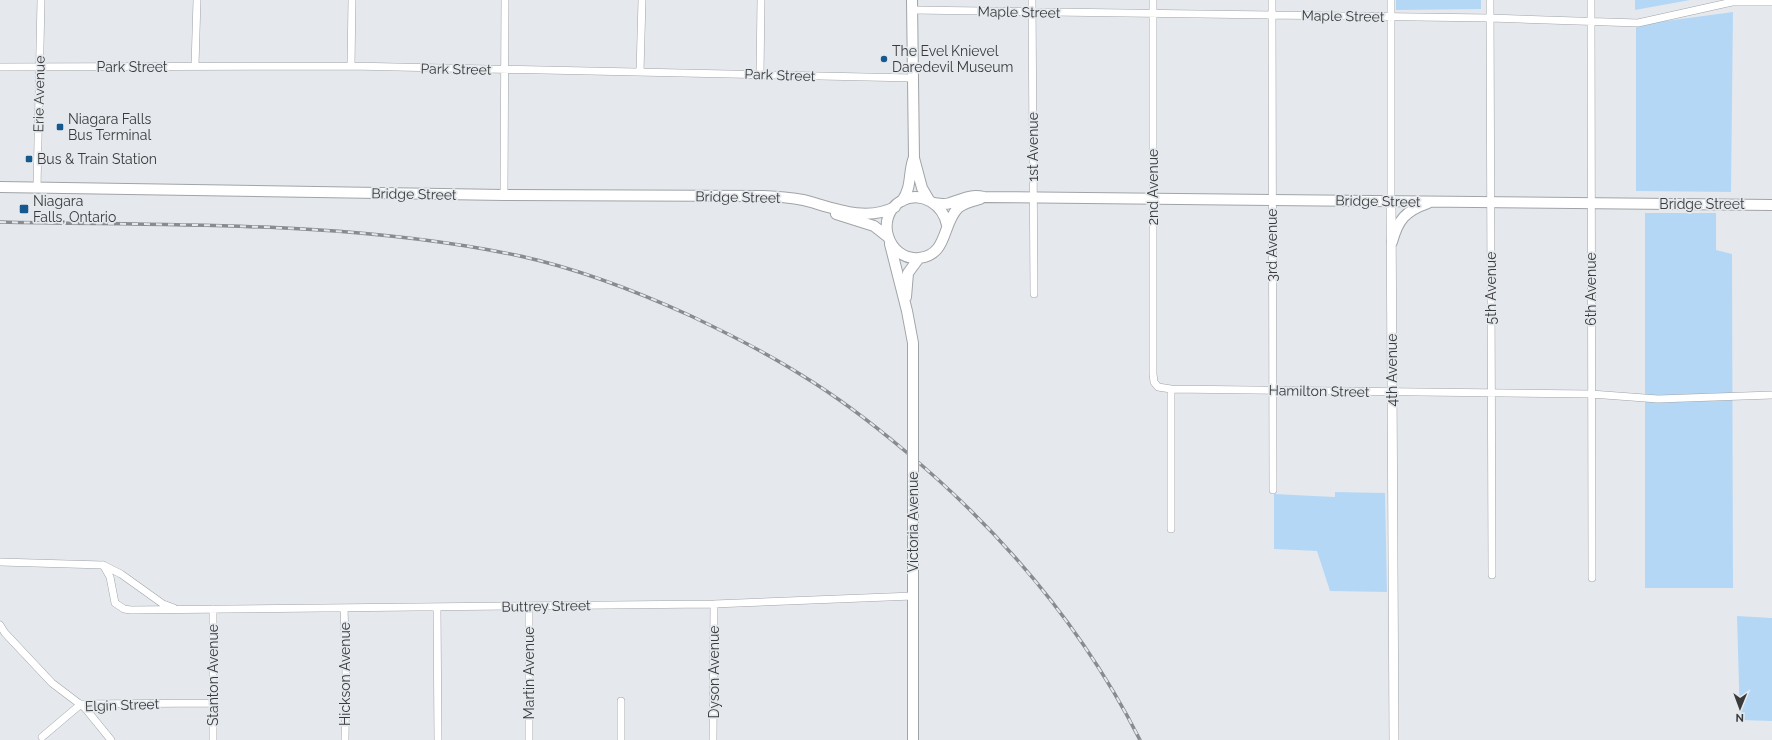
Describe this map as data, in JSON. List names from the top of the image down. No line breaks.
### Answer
{"streets":{"main road":["Bridge Street","Victoria Avenue"],"street":["Maple Street","Park Street","Erie Avenue","1st Avenue","2nd Avenue","3rd Avenue","5th Avenue","6th Avenue","4th Avenue","Hamilton Street","Buttrey Street","Dyson Avenue","Martin Avenue","Hickson Avenue","Stanton Avenue","Elgin Street"]},"crossings":[["Maple Street","1st Avenue"],["Maple Street","2nd Avenue"],["Maple Street","3rd Avenue"],["Maple Street","5th Avenue"],["Maple Street","6th Avenue"],["Maple Street","4th Avenue"],["Park Street","Erie Avenue"],["Erie Avenue","Bridge Street"],["1st Avenue","Bridge Street"],["2nd Avenue","Bridge Street"],["2nd Avenue","Hamilton Street"],["Bridge Street","3rd Avenue"],["Bridge Street","5th Avenue"],["Bridge Street","6th Avenue"],["Bridge Street","4th Avenue"],["Bridge Street","Victoria Avenue"],["3rd Avenue","Hamilton Street"],["5th Avenue","Hamilton Street"],["6th Avenue","Hamilton Street"],["4th Avenue","Hamilton Street"],["Victoria Avenue","Buttrey Street"],["Buttrey Street","Dyson Avenue"],["Buttrey Street","Martin Avenue"],["Buttrey Street","Hickson Avenue"],["Buttrey Street","Stanton Avenue"],["Stanton Avenue","Elgin Street"]],"places":{"other":["The Evel Knievel Daredevil Museum"],"transit":["Niagara Falls Bus Terminal","Bus & Train Station","Niagara Falls, Ontario"]},"north":"bottom"}
